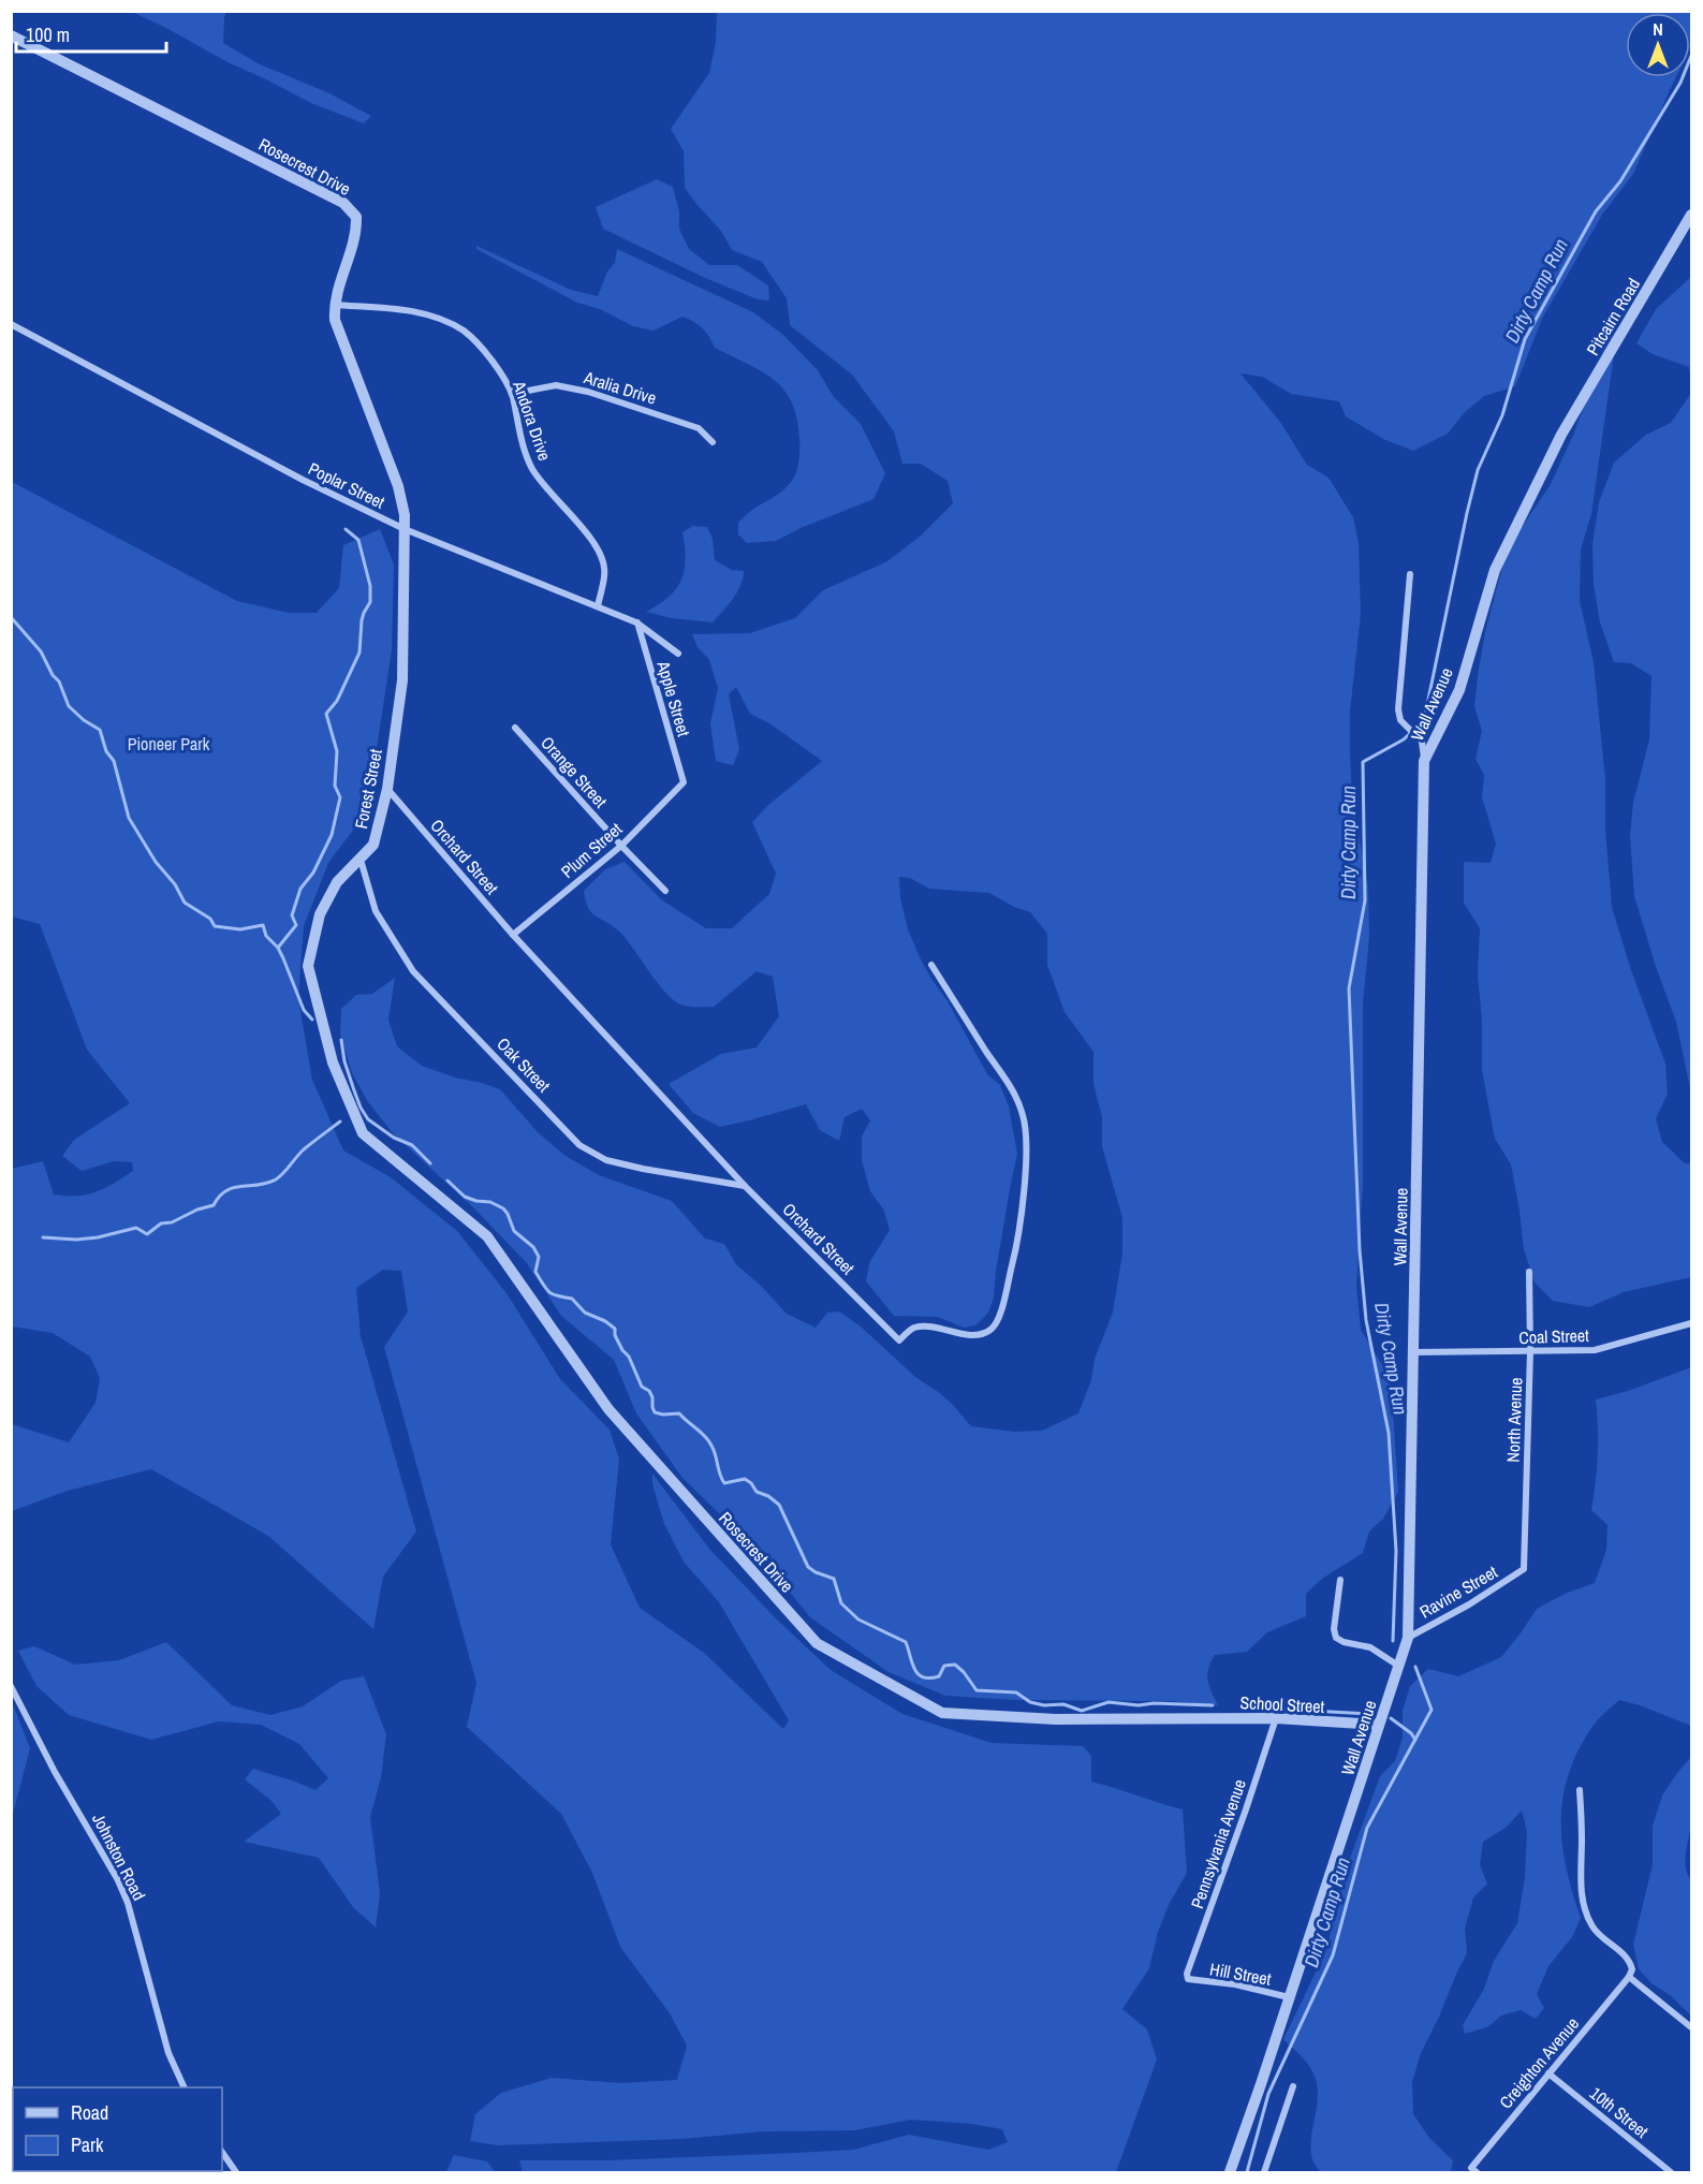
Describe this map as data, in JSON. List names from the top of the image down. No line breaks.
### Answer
{"streets":{"street":["Rosecrest Drive","Pitcairn Road","Aralia Drive","Andora Drive","Poplar Street","Apple Street","Wall Avenue","Orange Street","Forest Street","Plum Street","Orchard Street","Oak Street","Coal Street","North Avenue","Ravine Street","School Street","Pennsylvania Avenue","Johnston Road","Hill Street","Creighton Avenue","10th Street"]},"crossings":[["Rosecrest Drive","Andora Drive"],["Rosecrest Drive","Forest Street"],["Rosecrest Drive","School Street"],["Pitcairn Road","Wall Avenue"],["Aralia Drive","Andora Drive"],["Andora Drive","Poplar Street"],["Poplar Street","Apple Street"],["Poplar Street","Forest Street"],["Apple Street","Plum Street"],["Wall Avenue","Coal Street"],["Wall Avenue","Ravine Street"],["Wall Avenue","School Street"],["Wall Avenue","Hill Street"],["Orange Street","Plum Street"],["Forest Street","Orchard Street"],["Forest Street","Oak Street"],["Plum Street","Orchard Street"],["Orchard Street","Oak Street"],["Coal Street","North Avenue"],["North Avenue","Ravine Street"],["School Street","Pennsylvania Avenue"],["Pennsylvania Avenue","Hill Street"],["Creighton Avenue","10th Street"]],"water":["Dirty Camp Run"],"parks":["Pioneer Park"],"legend":["Road","Park"],"scale_bar":"100 m","north":"top"}
